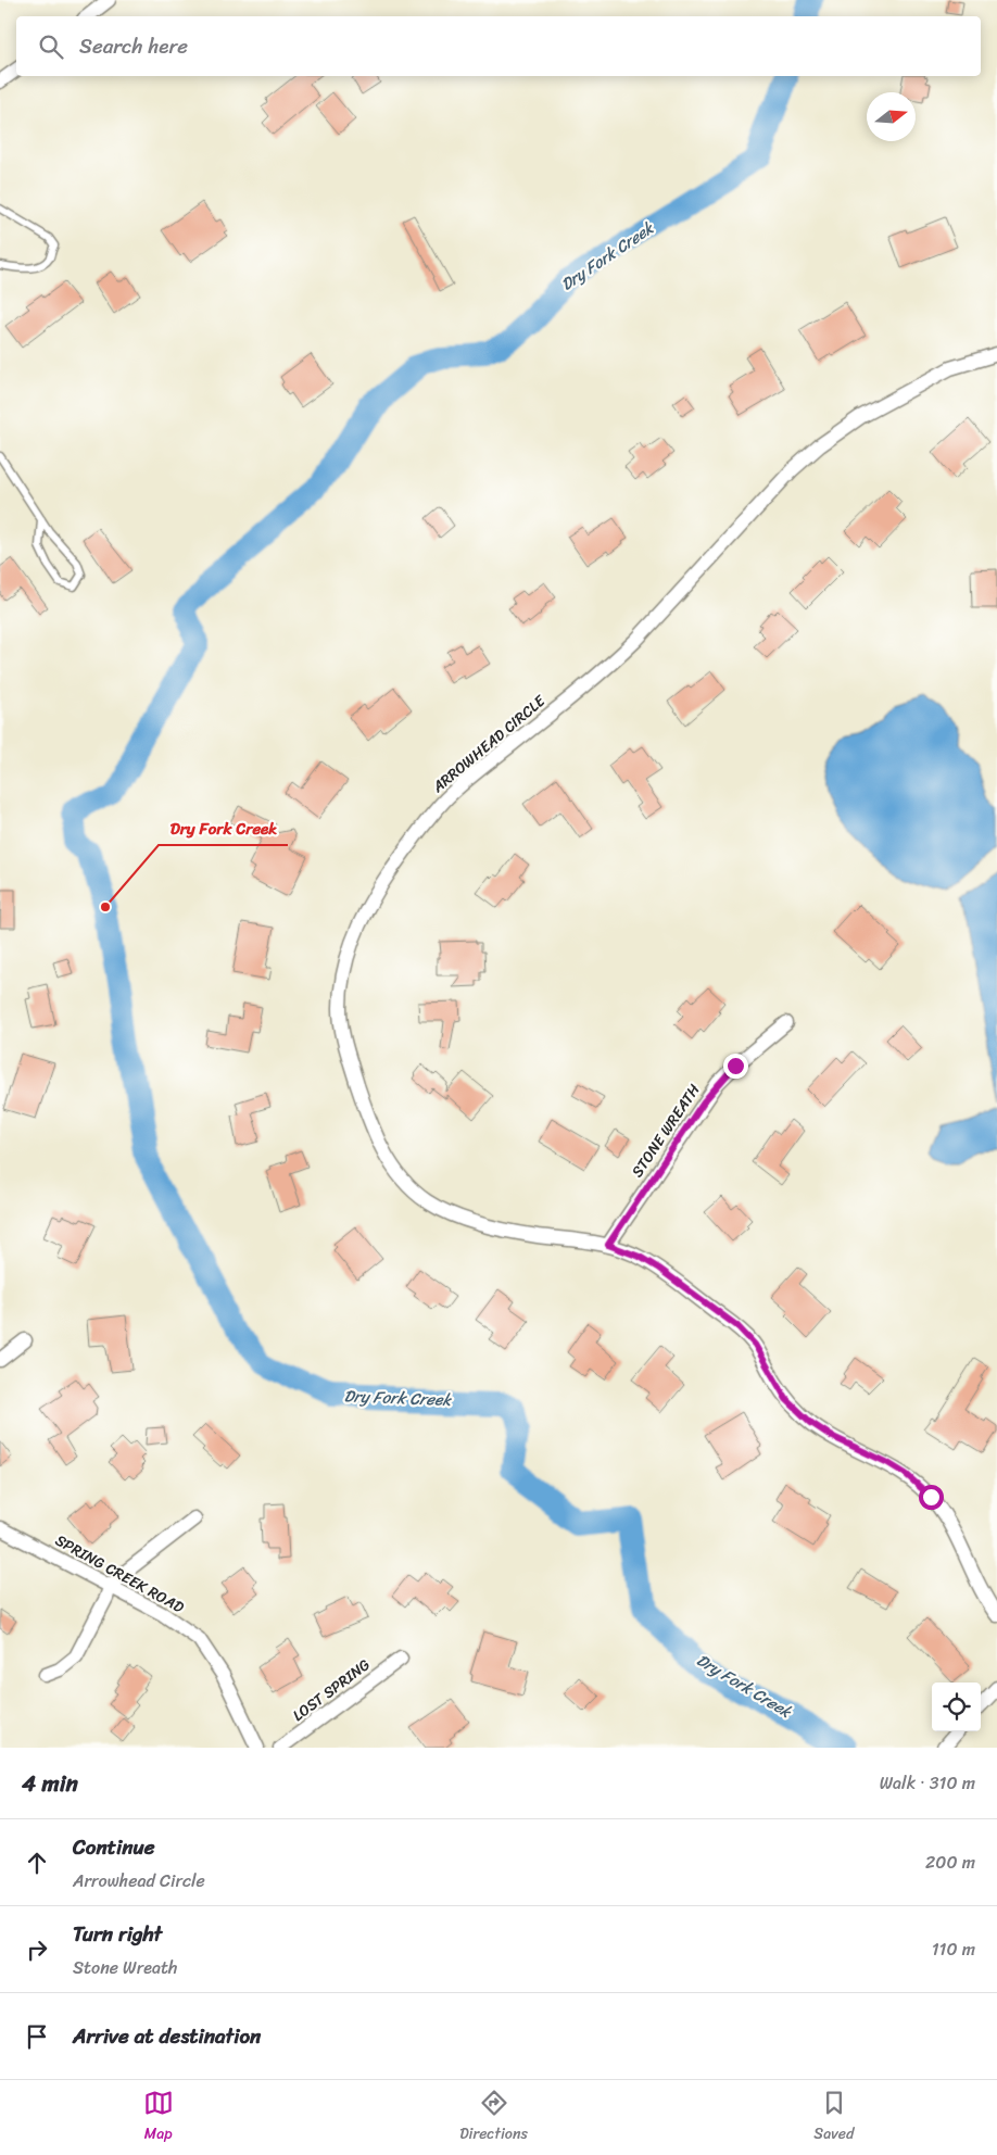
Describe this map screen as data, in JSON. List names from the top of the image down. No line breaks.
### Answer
{"streets":{"street":["ARROWHEAD CIRCLE","STONE WREATH","SPRING CREEK ROAD","LOST SPRING"]},"crossings":[["ARROWHEAD CIRCLE","STONE WREATH"]],"water":["Dry Fork Creek"],"places":["Dry Fork Creek"],"north":"right","page":{"search":"Search here","heading":["4 min","Walk · 310 m"],"list":[["Continue","Arrowhead Circle","200 m"],["Turn right","Stone Wreath","110 m"],"Arrive at destination"],"nav":["Map","Directions","Saved"]}}
